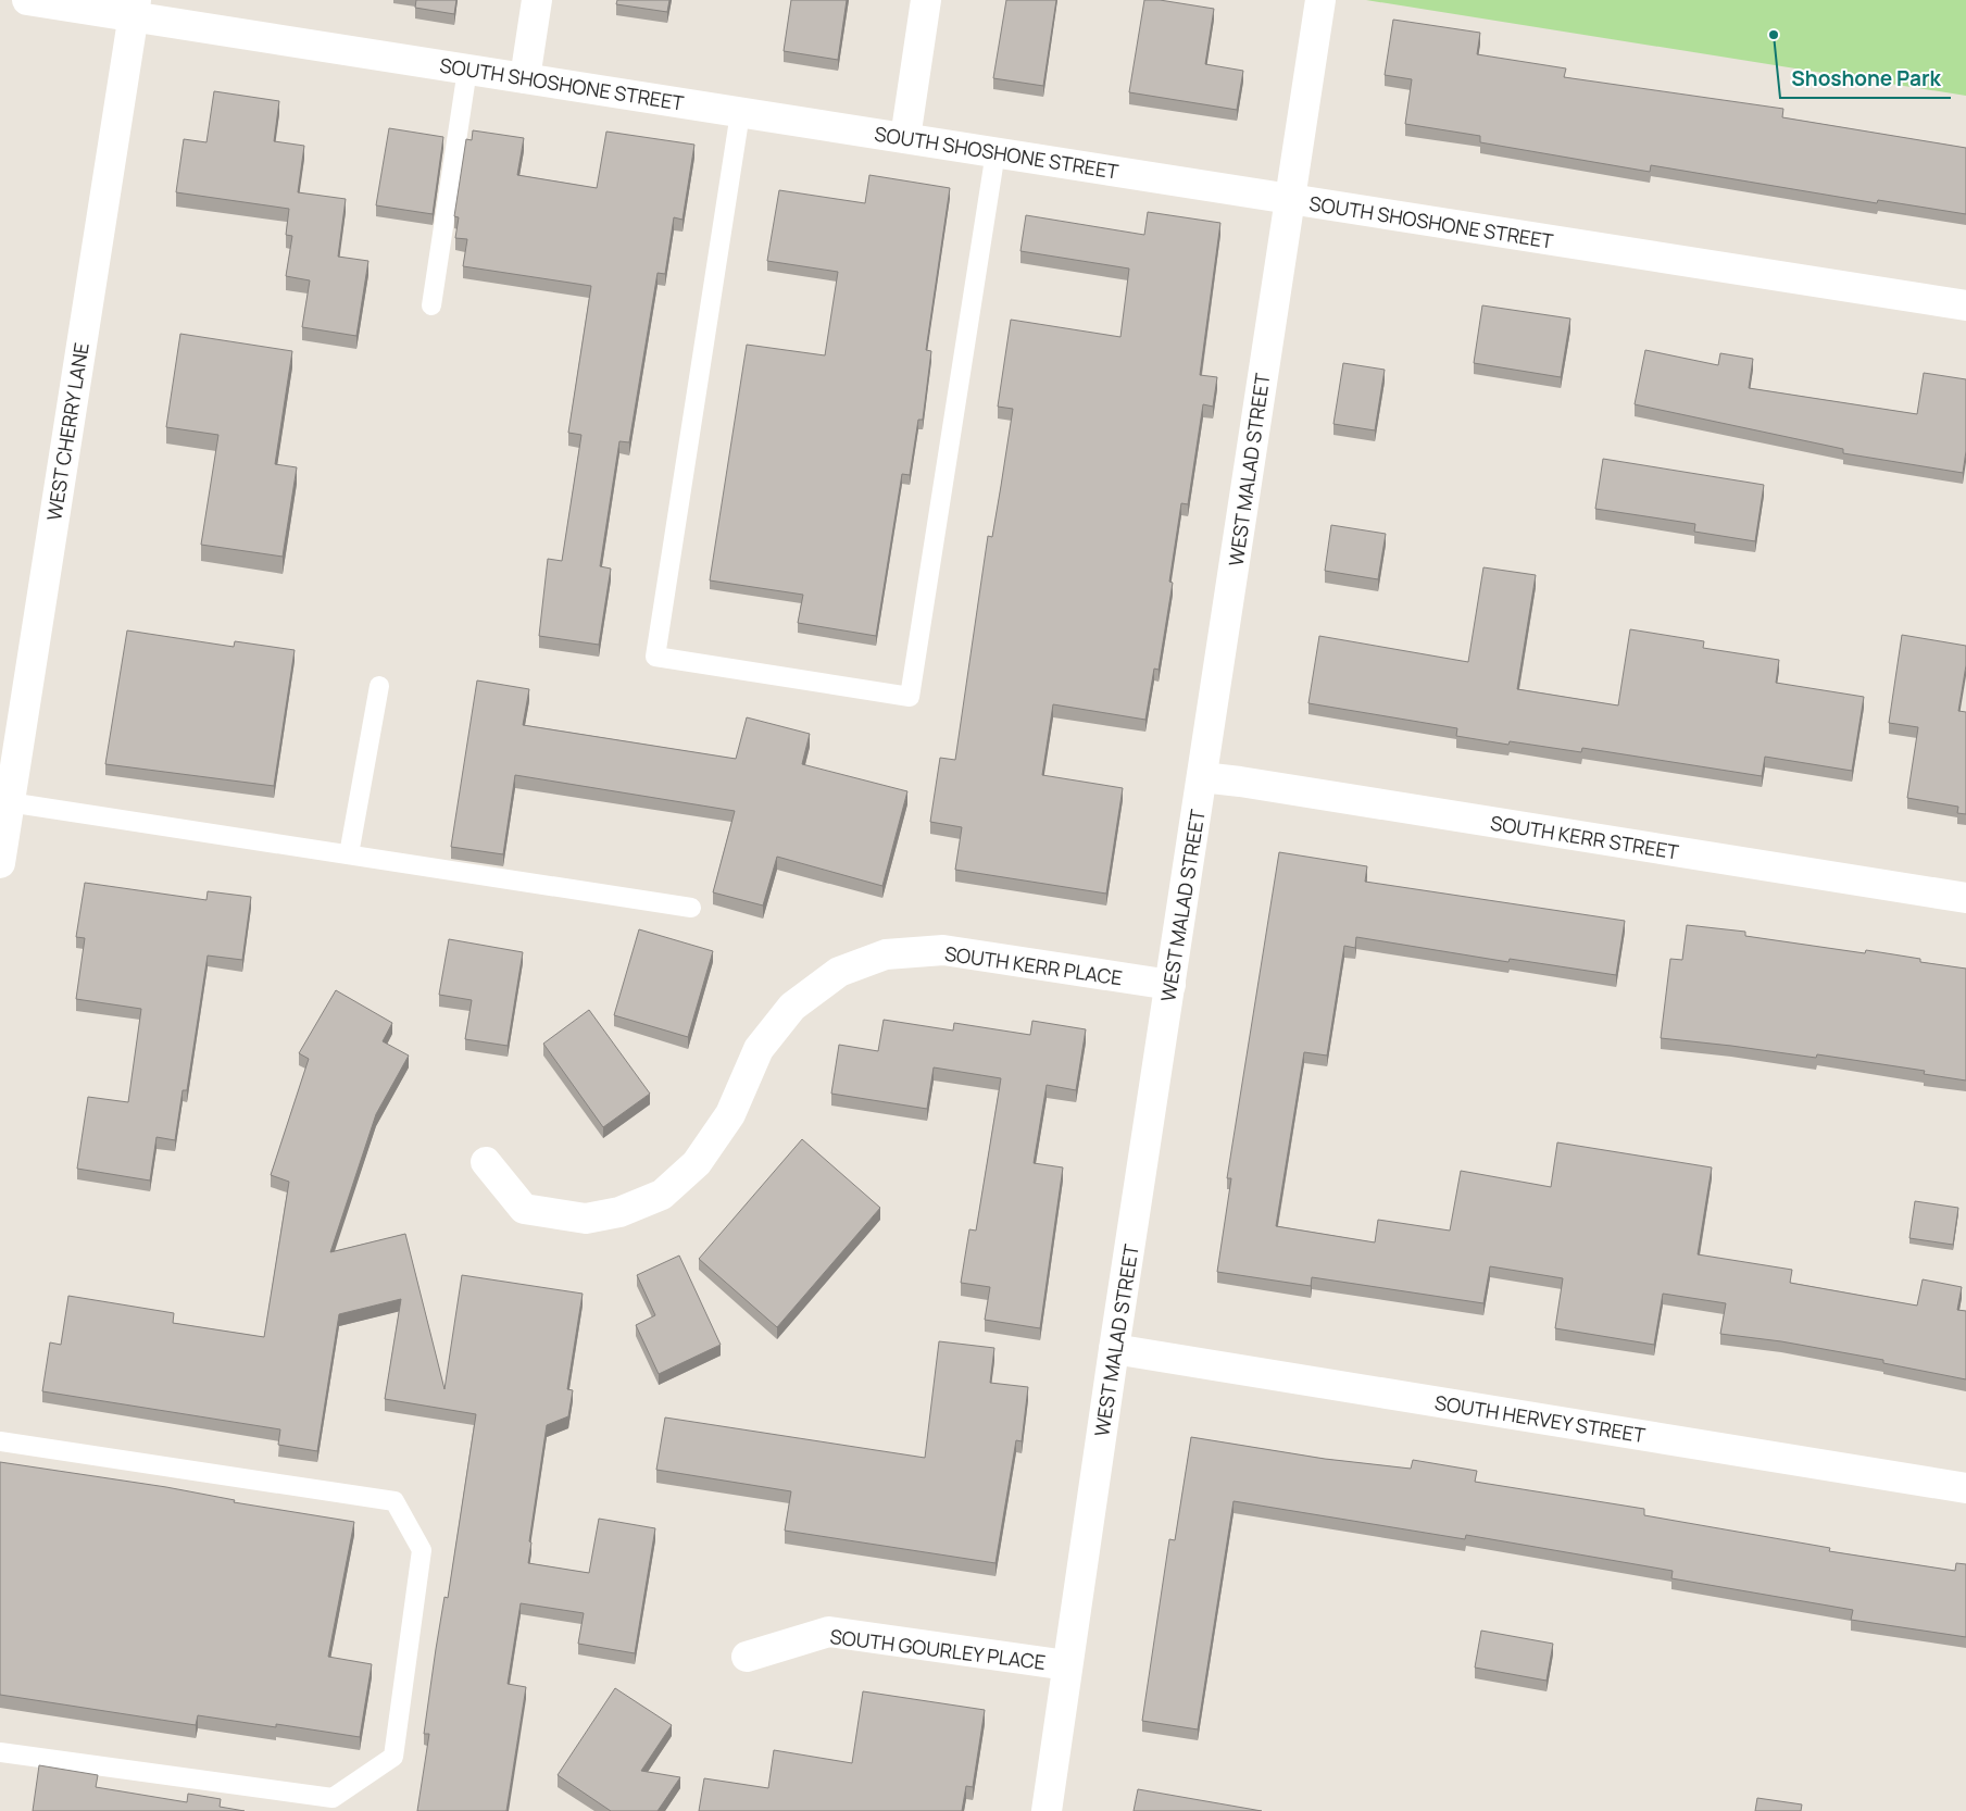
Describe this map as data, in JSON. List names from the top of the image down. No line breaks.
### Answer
{"streets":{"street":["SOUTH SHOSHONE STREET","WEST CHERRY LANE","WEST MALAD STREET","SOUTH KERR STREET","SOUTH KERR PLACE","SOUTH HERVEY STREET","SOUTH GOURLEY PLACE"]},"crossings":[["SOUTH SHOSHONE STREET","WEST CHERRY LANE"],["SOUTH SHOSHONE STREET","WEST MALAD STREET"],["WEST MALAD STREET","SOUTH KERR STREET"],["WEST MALAD STREET","SOUTH KERR PLACE"],["WEST MALAD STREET","SOUTH HERVEY STREET"],["WEST MALAD STREET","SOUTH GOURLEY PLACE"]],"places":["Shoshone Park"]}
